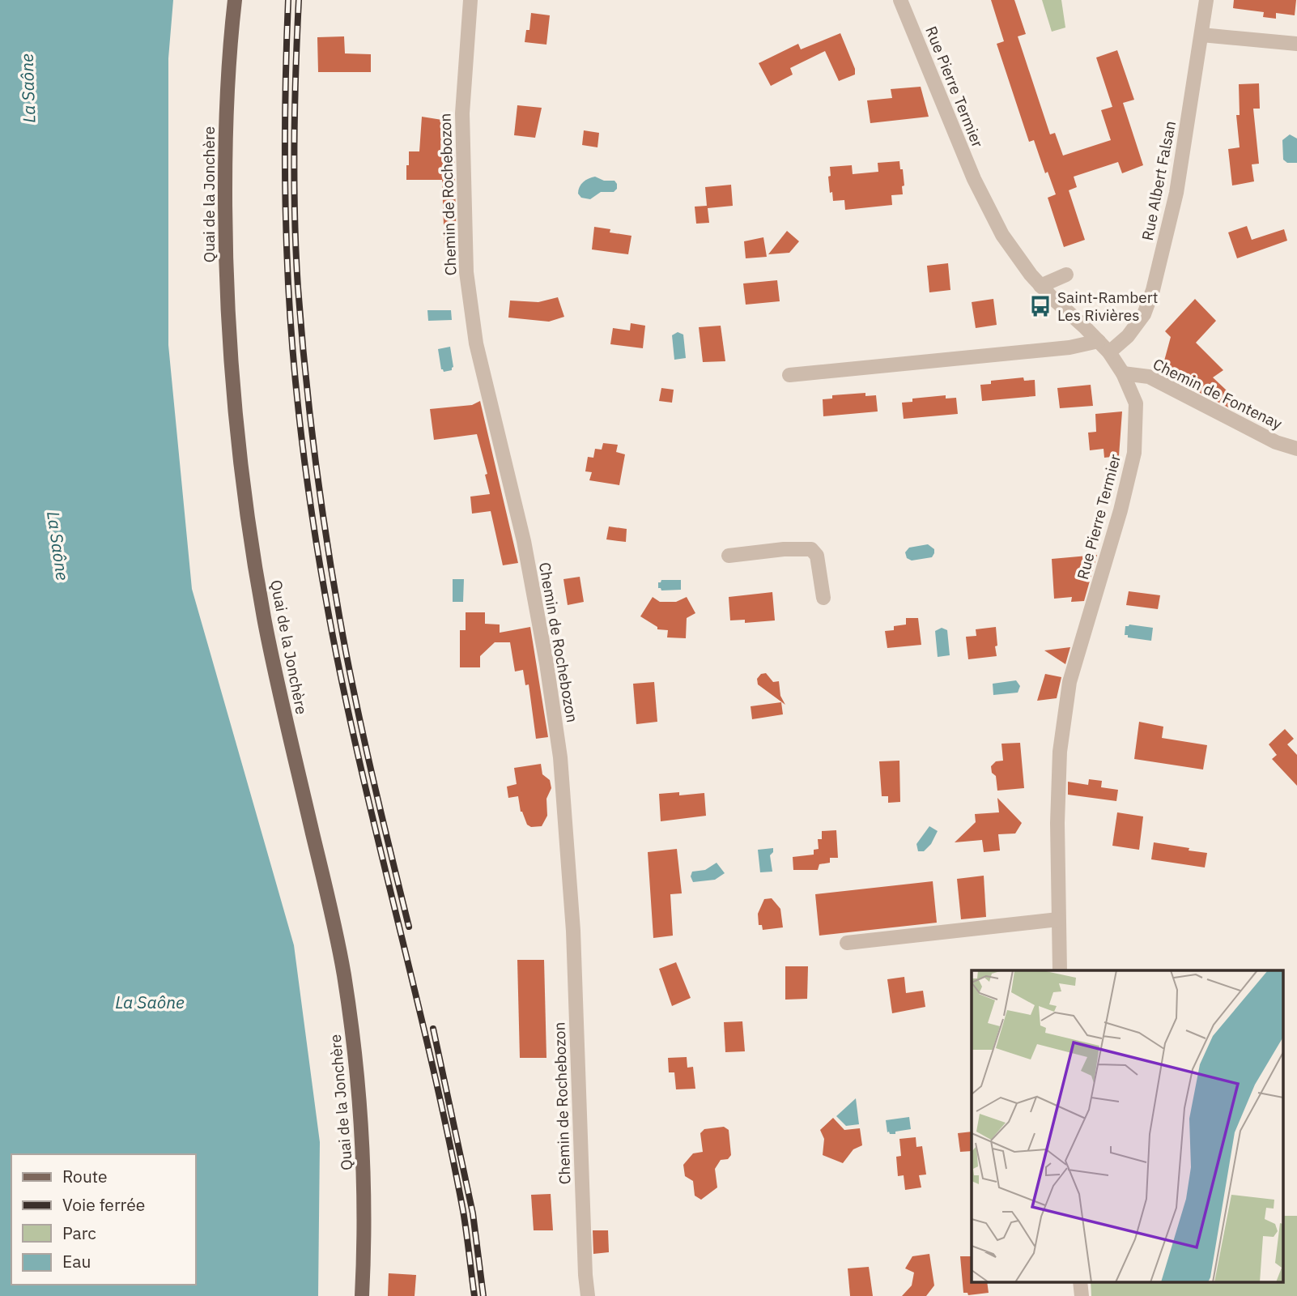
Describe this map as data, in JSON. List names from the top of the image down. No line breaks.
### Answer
{"streets":{"main road":["Quai de la Jonchère"],"street":["Rue Pierre Termier","Rue Albert Falsan","Chemin de Rochebozon","Chemin de Fontenay"]},"crossings":[["Rue Pierre Termier","Rue Albert Falsan"],["Rue Pierre Termier","Chemin de Fontenay"]],"water":["La Saône"],"places":{"bus stop":["Saint-Rambert Les Rivières"]},"legend":["Route","Voie ferrée","Parc","Eau"]}
